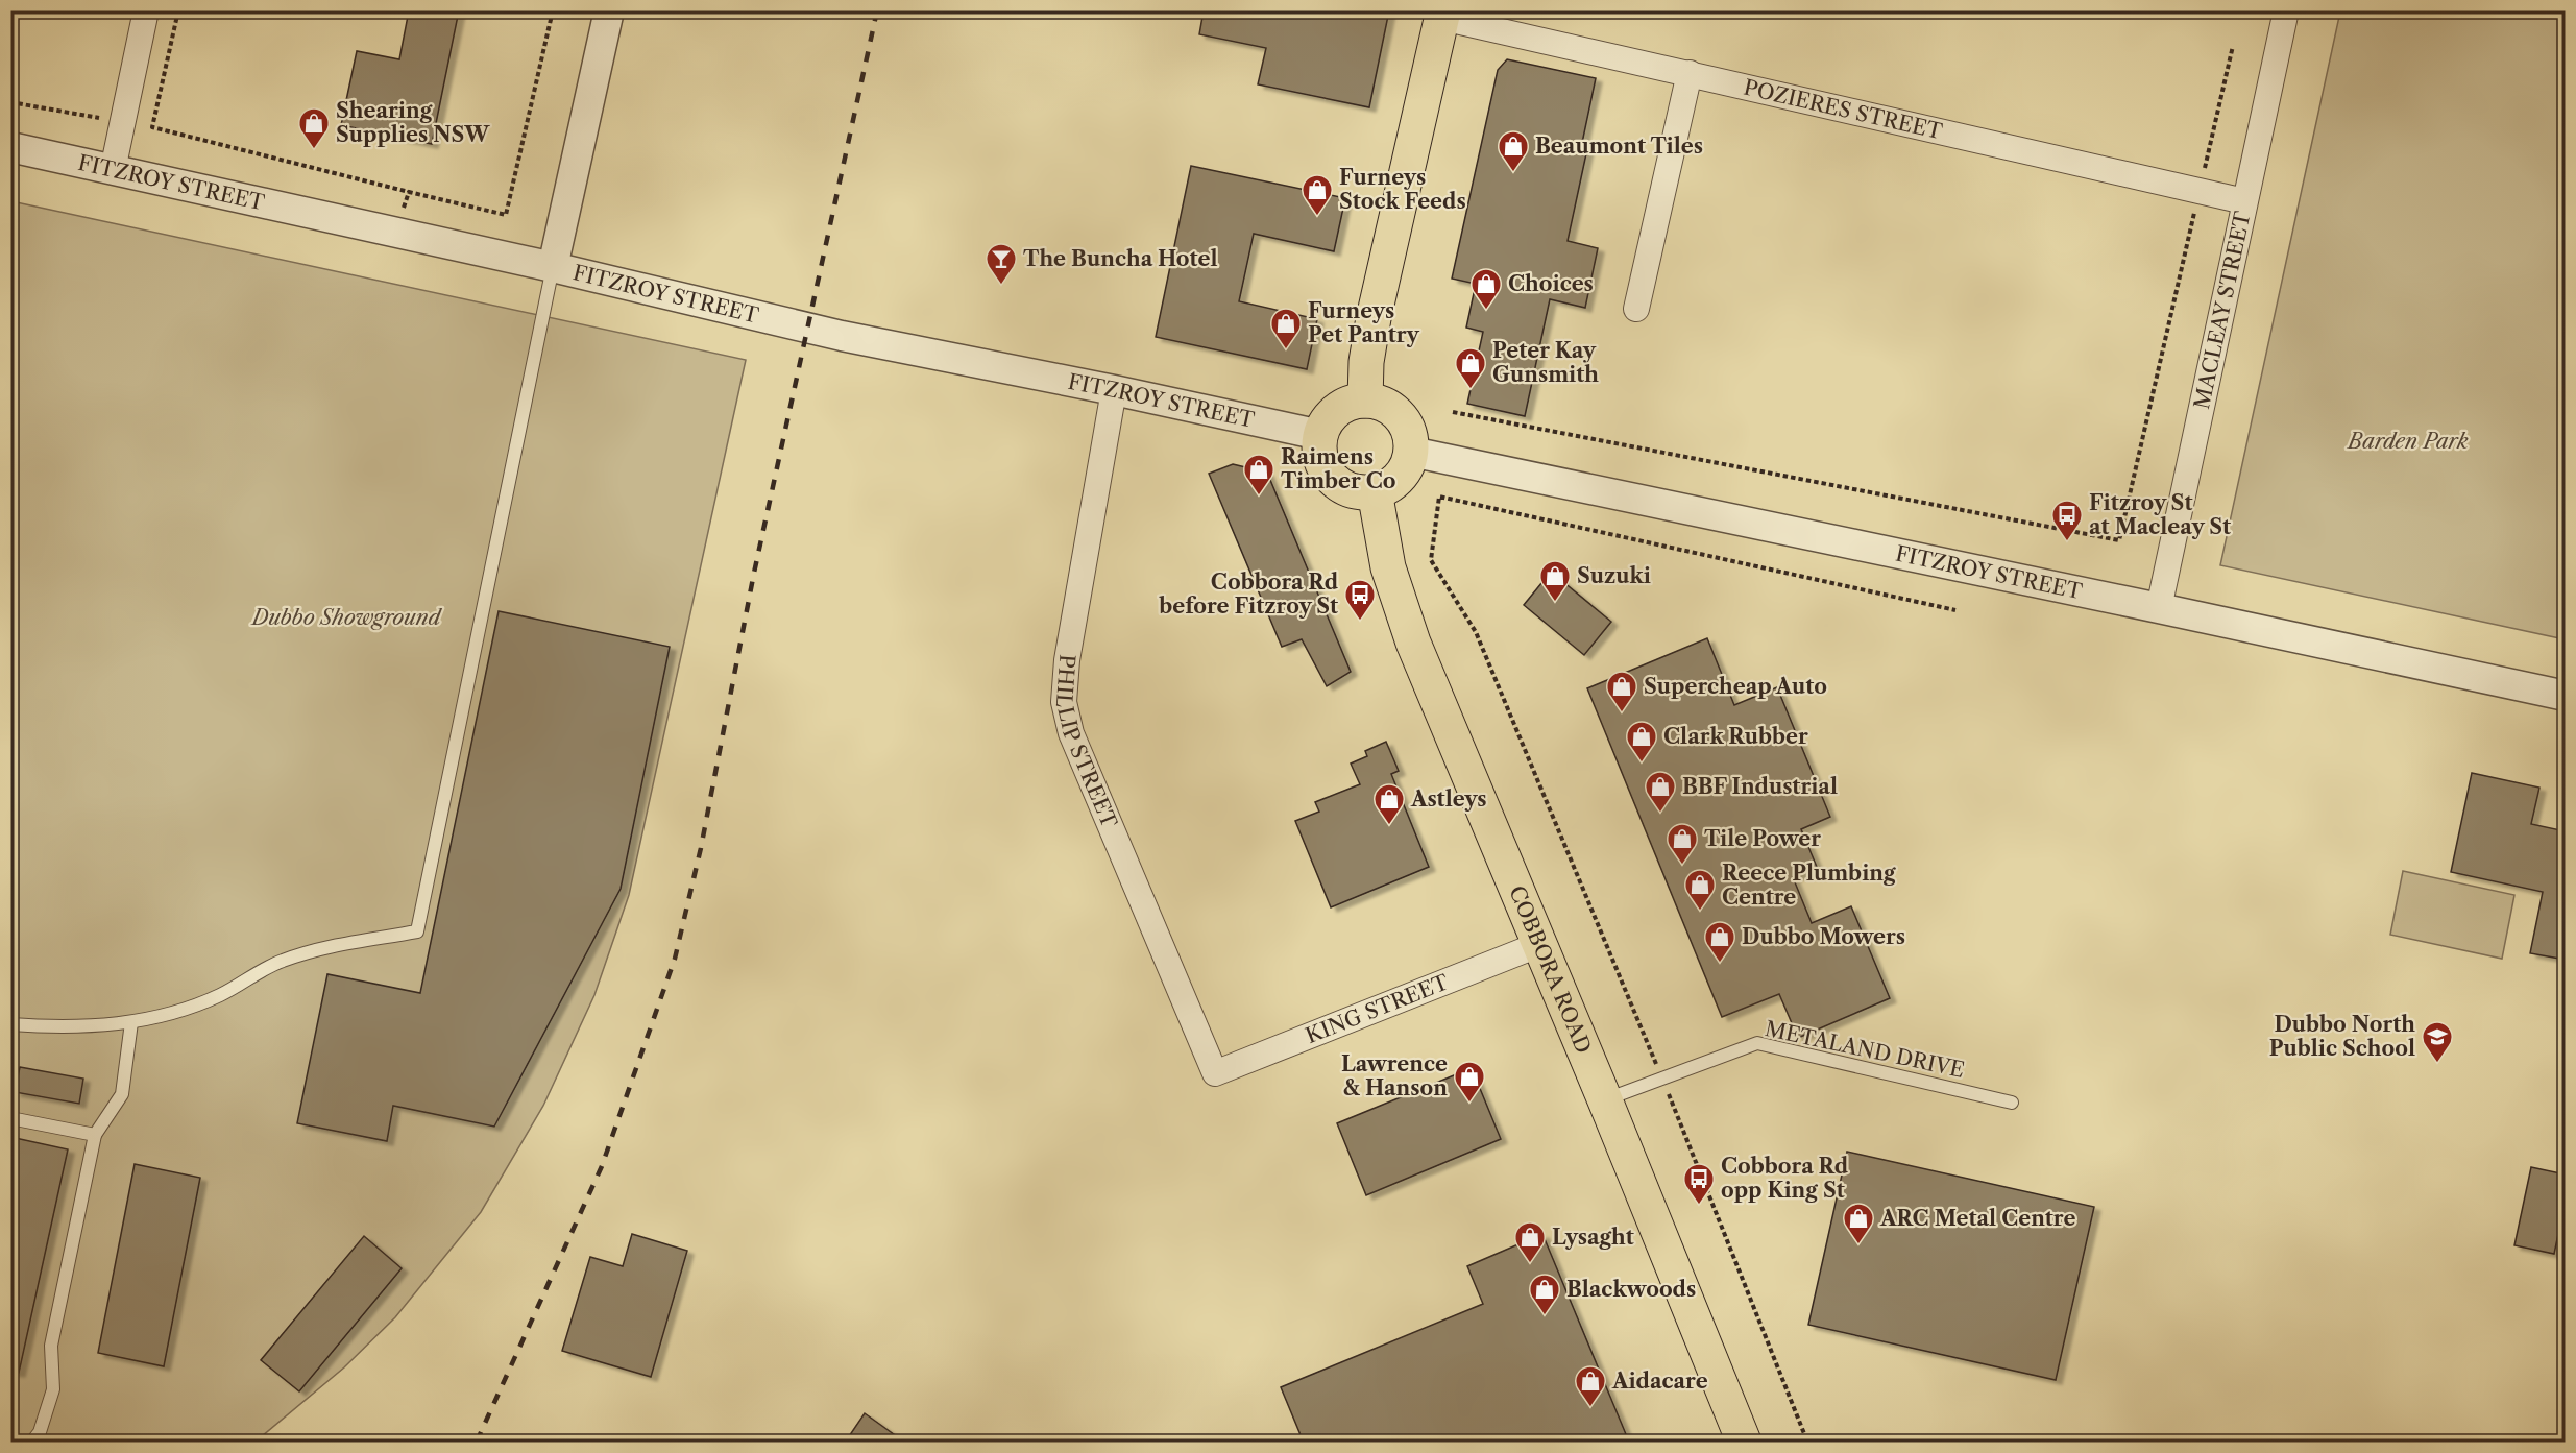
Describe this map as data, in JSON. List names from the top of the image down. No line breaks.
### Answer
{"streets":{"main road":["COBBORA ROAD"],"street":["POZIERES STREET","FITZROY STREET","MACLEAY STREET","PHILLIP STREET","KING STREET"],"lane":["METALAND DRIVE"]},"crossings":[["POZIERES STREET","MACLEAY STREET"],["FITZROY STREET","MACLEAY STREET"],["FITZROY STREET","PHILLIP STREET"],["FITZROY STREET","COBBORA ROAD"],["PHILLIP STREET","KING STREET"],["COBBORA ROAD","KING STREET"],["COBBORA ROAD","METALAND DRIVE"]],"parks":["Barden Park","Dubbo Showground"],"places":{"shop":["Shearing Supplies NSW","Beaumont Tiles","Furneys Stock Feeds","Choices","Furneys Pet Pantry","Peter Kay Gunsmith","Raimens Timber Co","Suzuki","Supercheap Auto","Clark Rubber","BBF Industrial","Astleys","Tile Power","Reece Plumbing Centre","Dubbo Mowers","Lawrence & Hanson","ARC Metal Centre","Lysaght","Blackwoods","Aidacare"],"bar":["The Buncha Hotel"],"bus stop":["Fitzroy St at Macleay St","Cobbora Rd before Fitzroy St","Cobbora Rd opp King St"],"school or university":["Dubbo North Public School"]}}
